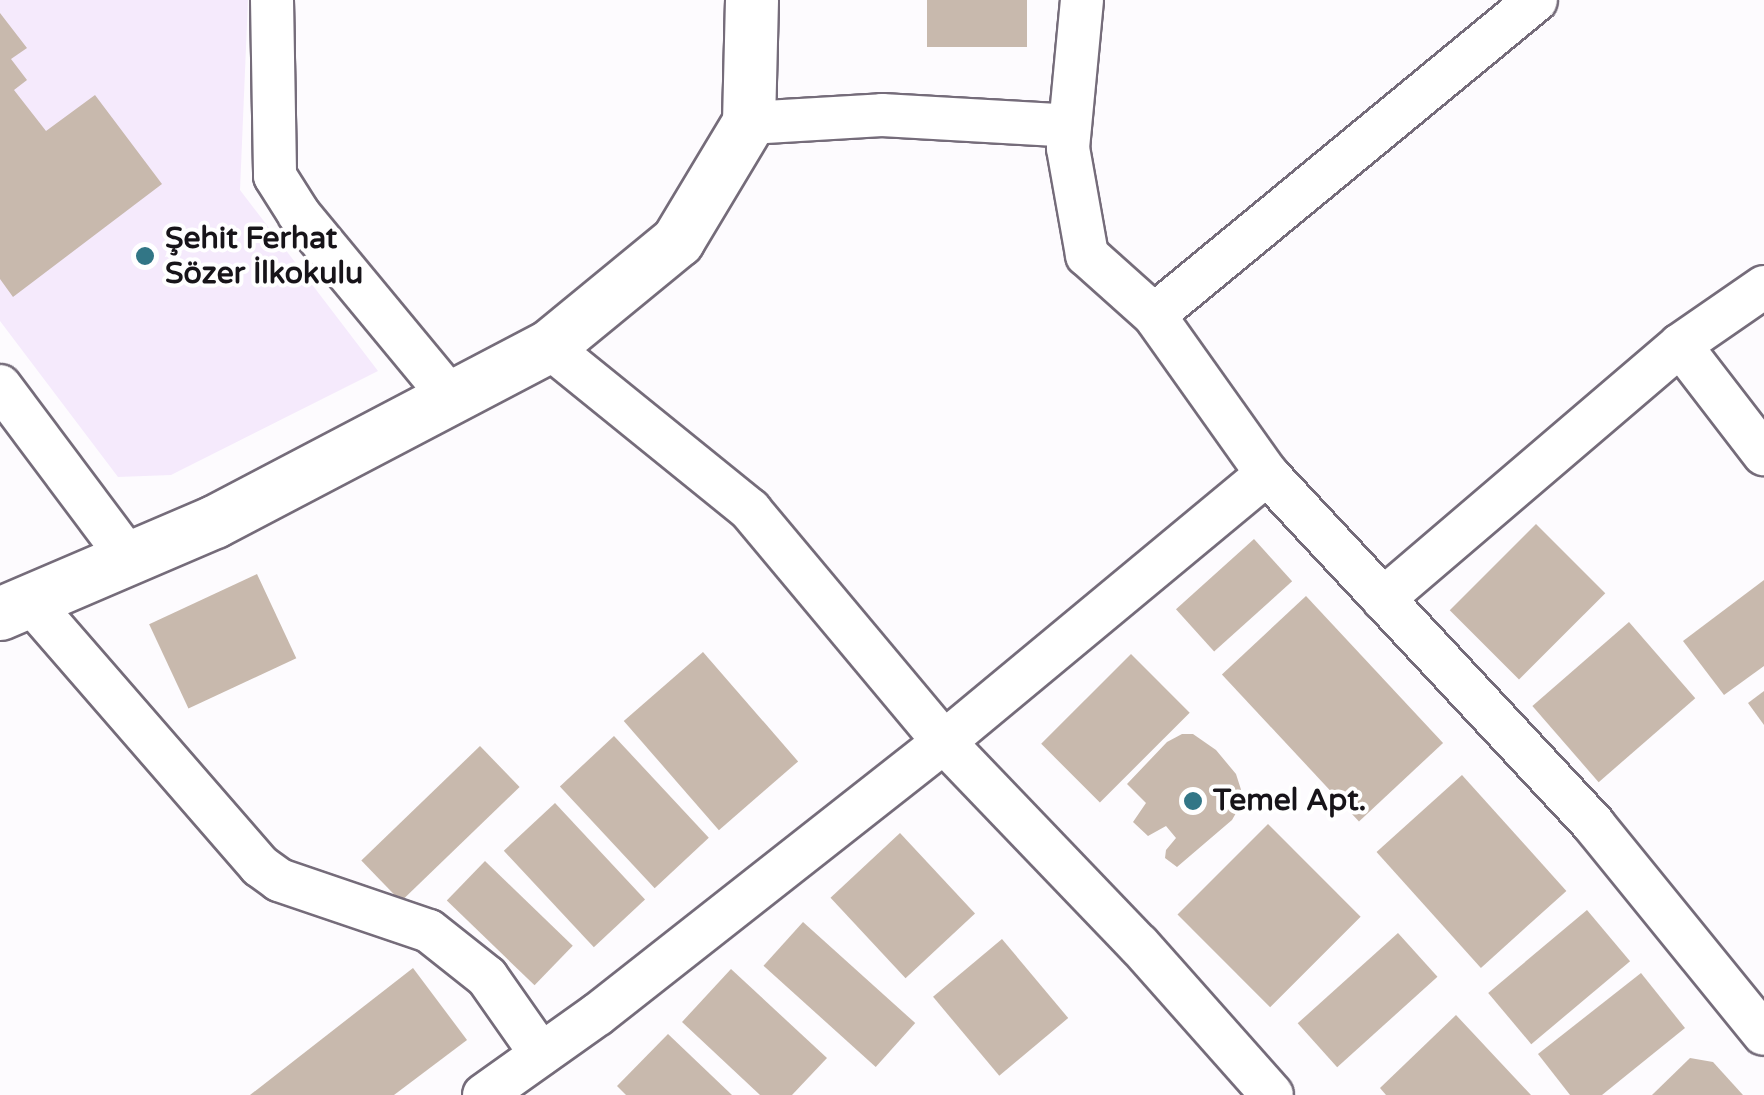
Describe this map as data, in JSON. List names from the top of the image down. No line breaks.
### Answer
{"places":["Şehit Ferhat Sözer İlkokulu","Temel Apt."]}
